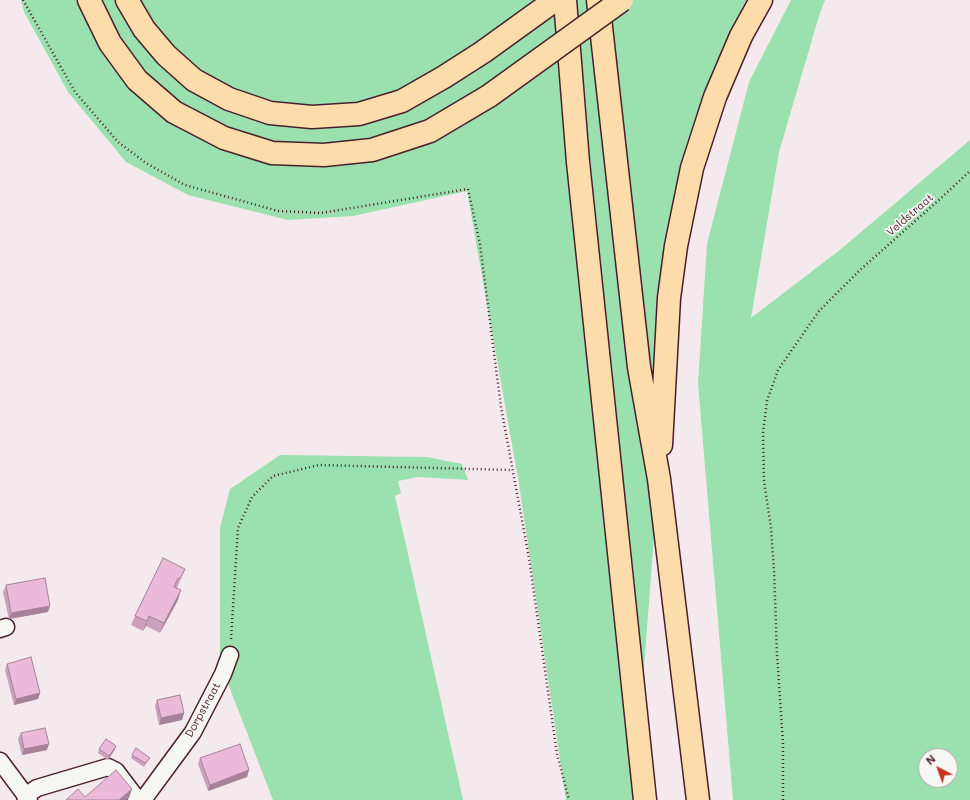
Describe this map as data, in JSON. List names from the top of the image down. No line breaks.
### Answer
{"streets":{"street":["Dorpstraat"],"path":["Veldstraat"]},"north":"top left"}
